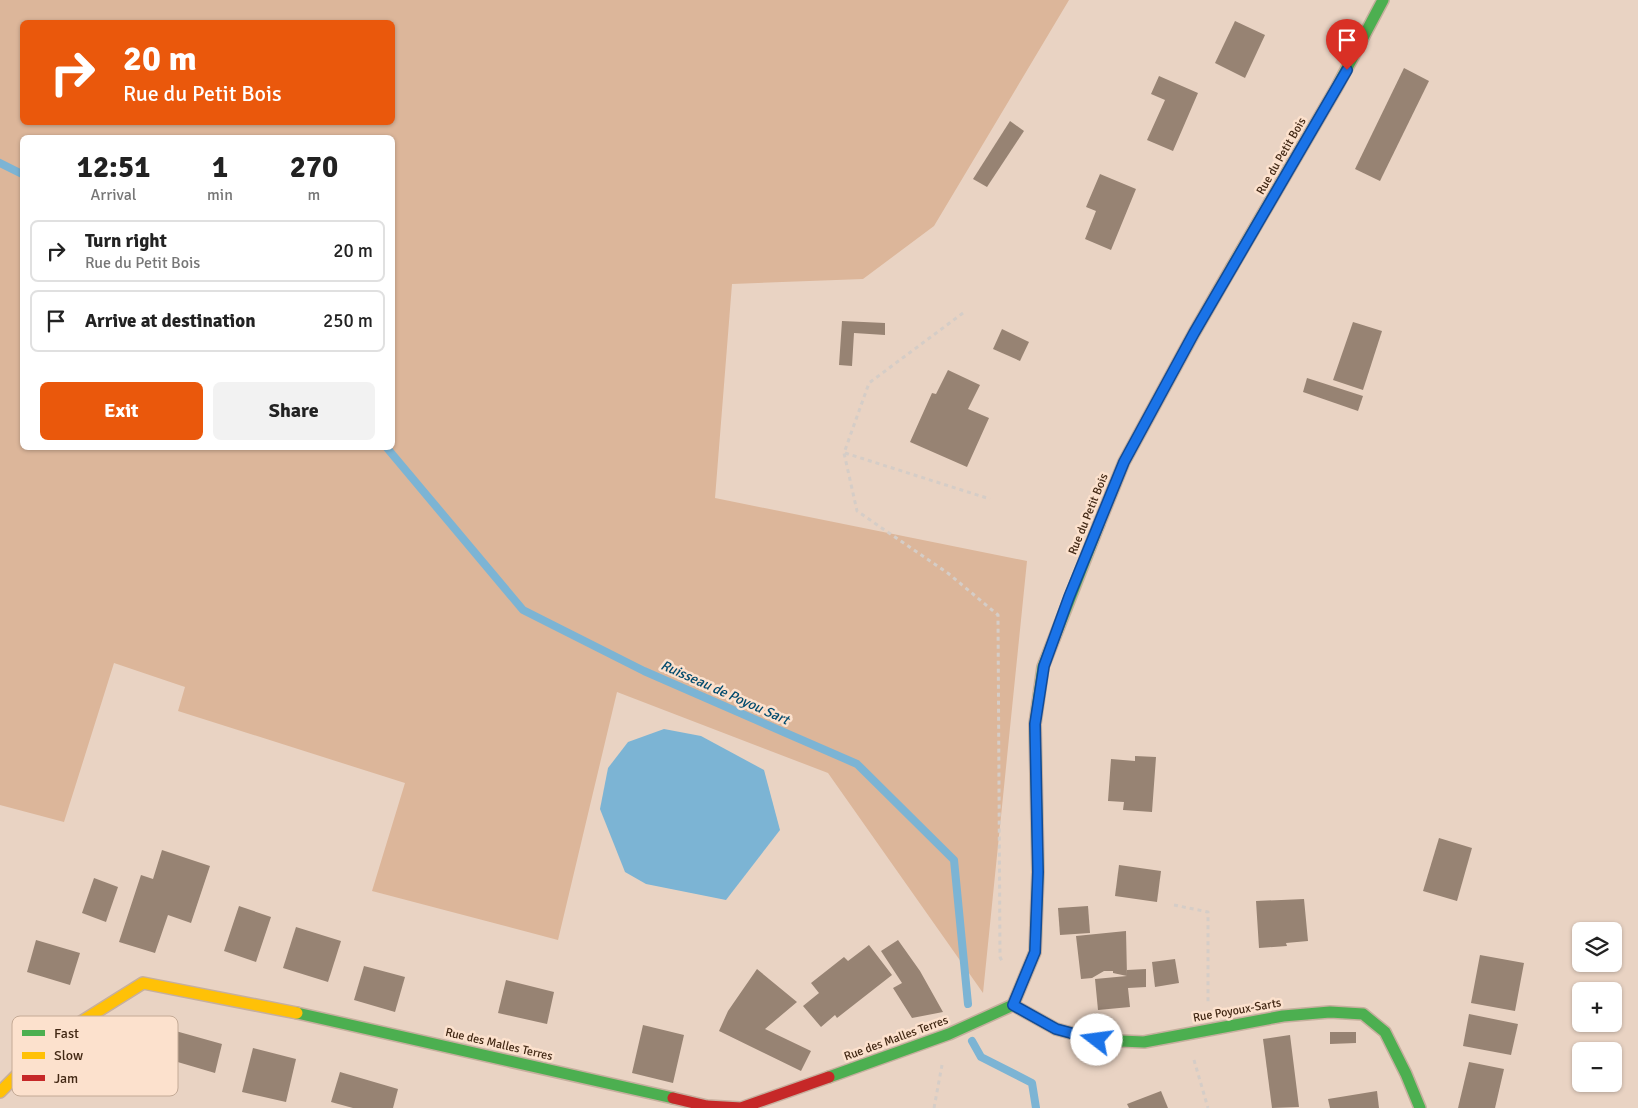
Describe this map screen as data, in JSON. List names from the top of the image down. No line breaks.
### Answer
{"streets":{"street":["Rue du Petit Bois","Rue Poyoux-Sarts","Rue des Malles Terres"]},"crossings":[["Rue du Petit Bois","Rue Poyoux-Sarts"],["Rue du Petit Bois","Rue des Malles Terres"],["Rue Poyoux-Sarts","Rue des Malles Terres"]],"water":["Ruisseau de Poyou Sart"],"legend":["Fast","Slow","Jam"],"page":{"turn":["20 m","Rue du Petit Bois"],"eta":["12:51","Arrival","1","min","270","m"],"list":[{"name":"Turn right","note":"Rue du Petit Bois","value":"20 m"},{"name":"Arrive at destination","value":"250 m"}],"buttons":["Exit","Share"],"map_buttons":["+","−"]}}
